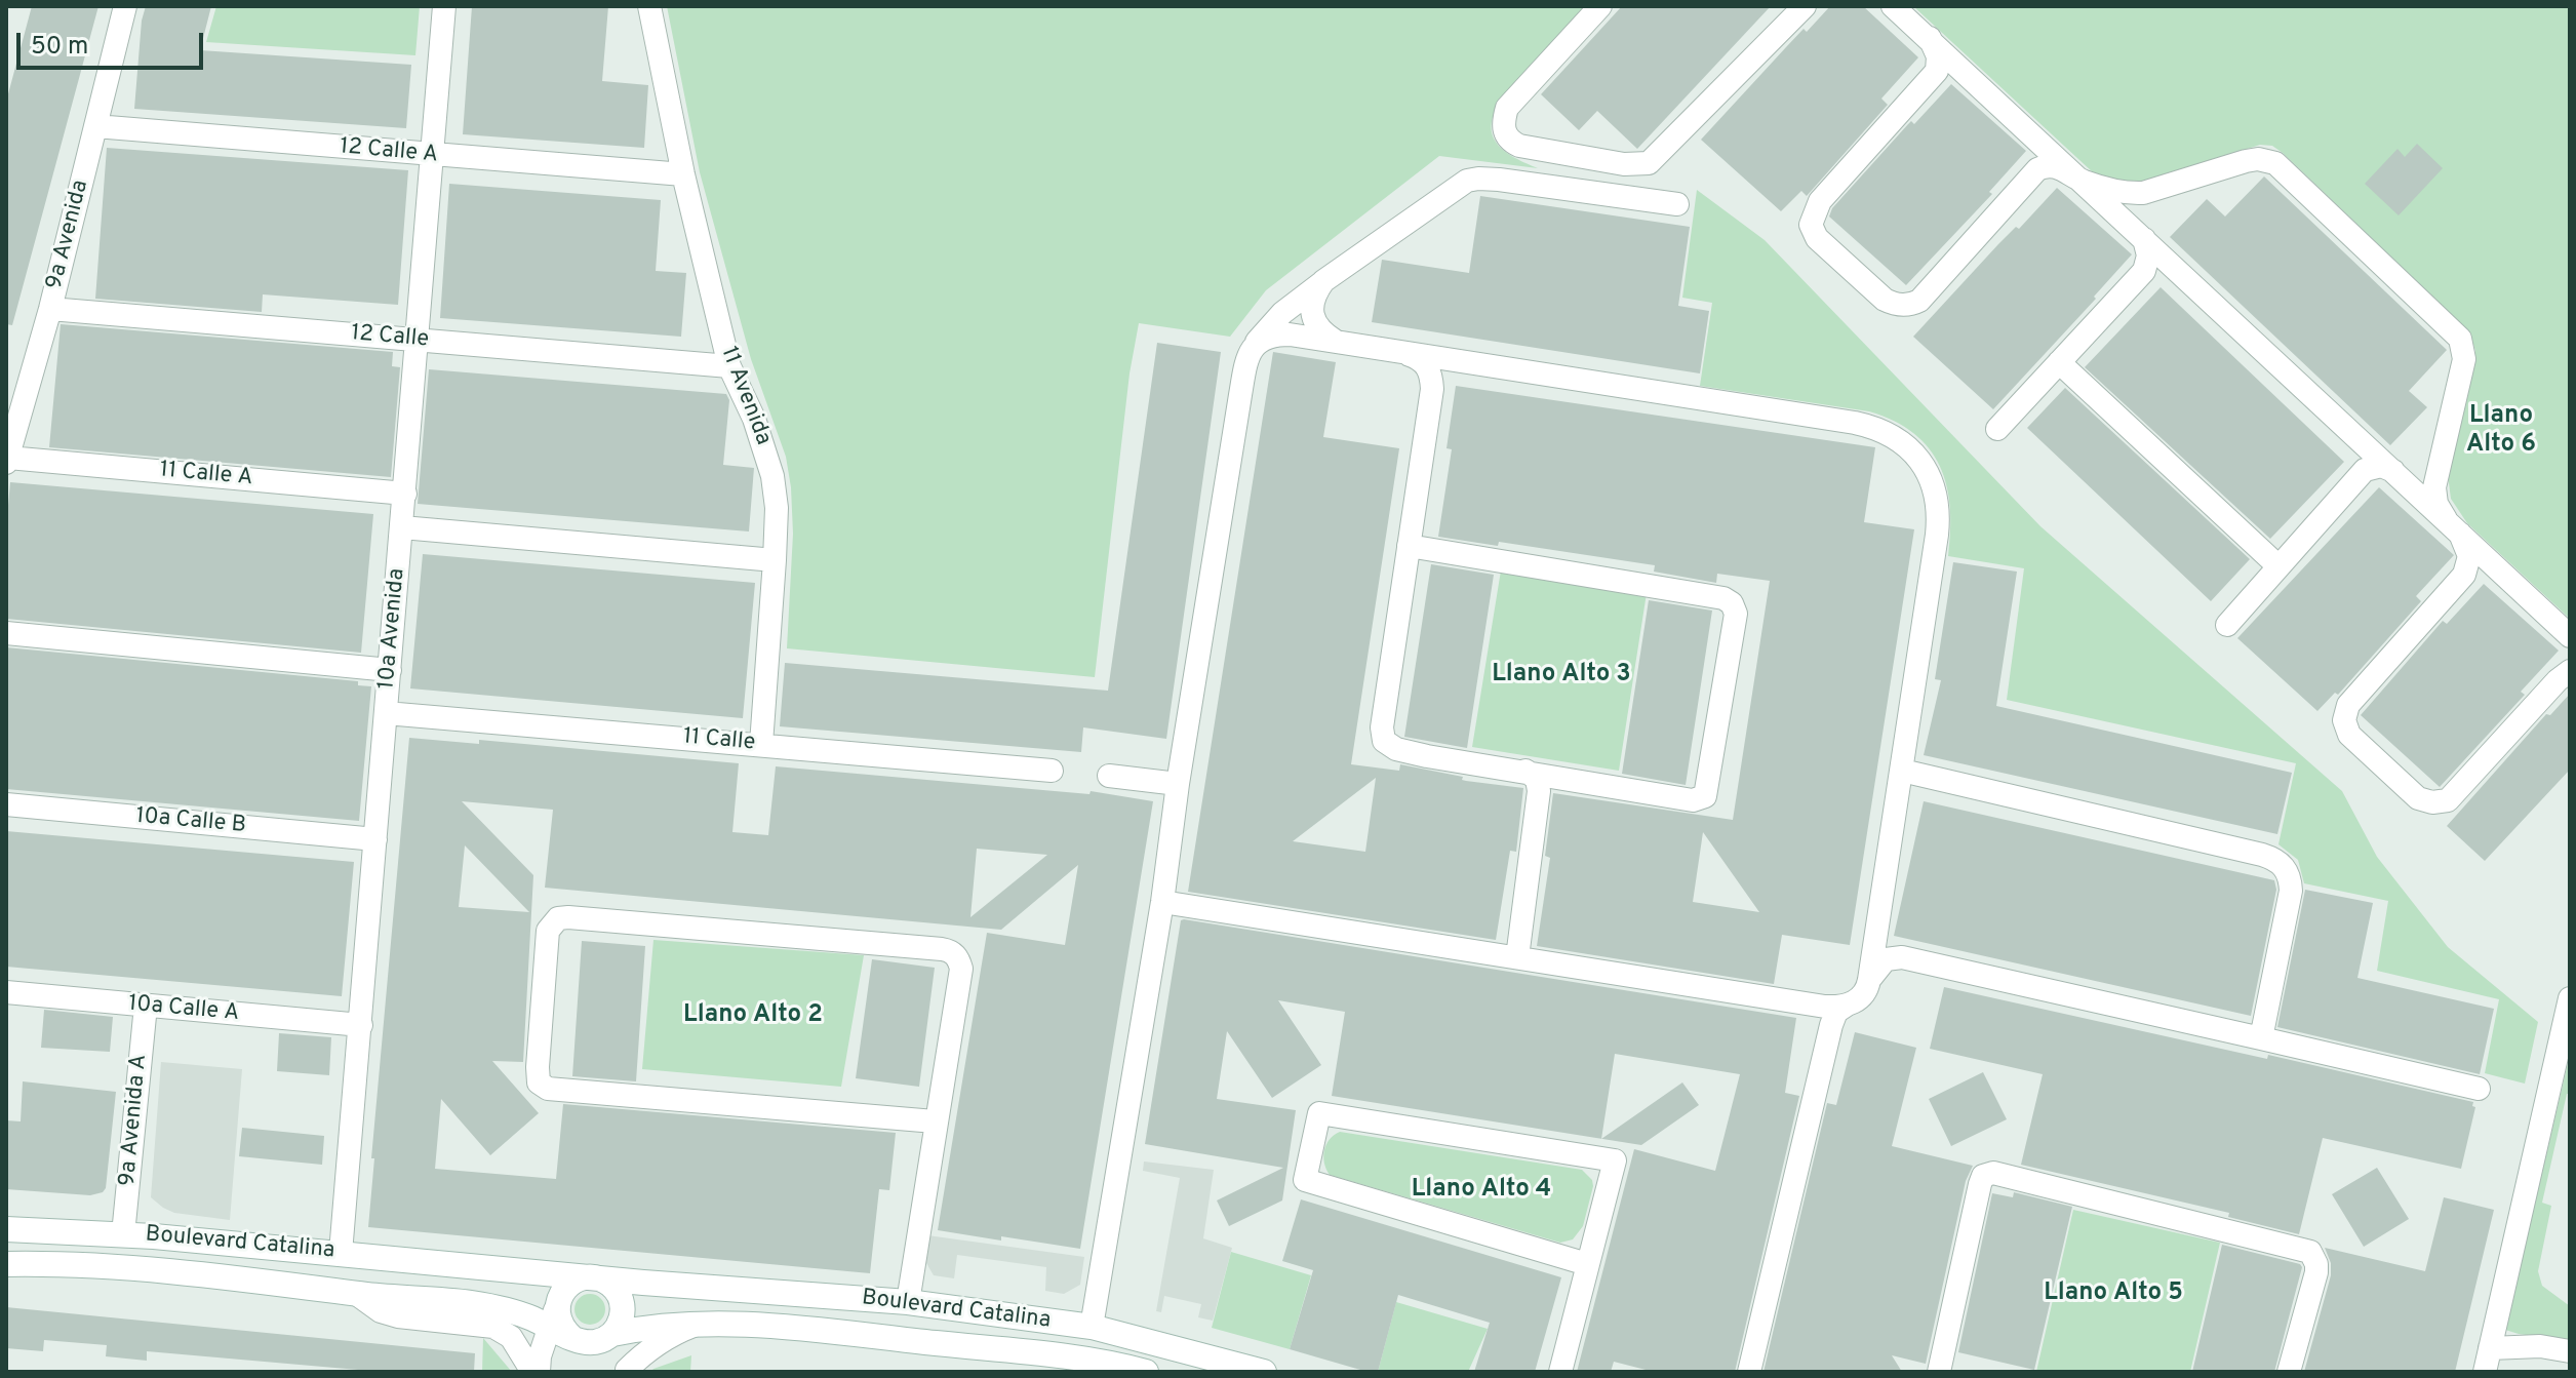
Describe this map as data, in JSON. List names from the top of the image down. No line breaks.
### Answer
{"streets":{"street":["12 Calle A","9a Avenida","12 Calle","11 Avenida","11 Calle A","10a Avenida","11 Calle","10a Calle B","10a Calle A","9a Avenida A","Boulevard Catalina"]},"crossings":[["12 Calle A","9a Avenida"],["12 Calle A","11 Avenida"],["12 Calle A","10a Avenida"],["9a Avenida","12 Calle"],["9a Avenida","11 Calle A"],["12 Calle","11 Avenida"],["12 Calle","10a Avenida"],["11 Avenida","11 Calle"],["11 Calle A","10a Avenida"],["10a Avenida","11 Calle"],["10a Avenida","10a Calle B"],["10a Avenida","10a Calle A"],["10a Avenida","Boulevard Catalina"],["10a Calle A","9a Avenida A"],["9a Avenida A","Boulevard Catalina"]],"districts":["Llano Alto 6","Llano Alto 3","Llano Alto 2","Llano Alto 4","Llano Alto 5"],"scale_bar":"50 m"}
